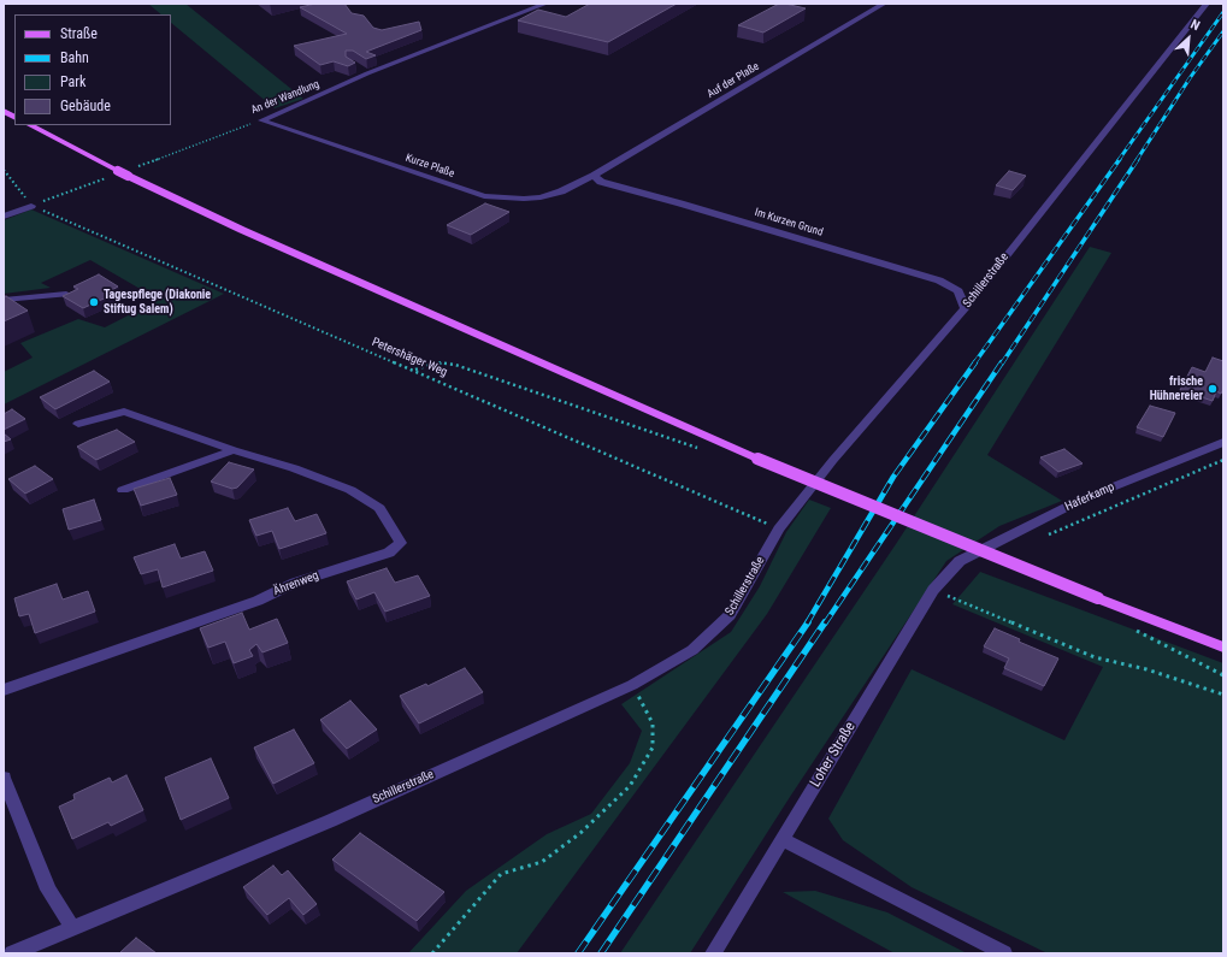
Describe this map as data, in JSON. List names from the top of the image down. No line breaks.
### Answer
{"streets":{"street":["Auf der Plaße","An der Wandlung","Kurze Plaße","Im Kurzen Grund","Schillerstraße","Haferkamp","Ährenweg","Loher Straße"],"path":["Petershäger Weg"]},"crossings":[["Auf der Plaße","Kurze Plaße"],["Auf der Plaße","Im Kurzen Grund"],["An der Wandlung","Kurze Plaße"],["Kurze Plaße","Im Kurzen Grund"],["Im Kurzen Grund","Schillerstraße"],["Schillerstraße","Petershäger Weg"],["Haferkamp","Loher Straße"]],"places":["Tagespflege (Diakonie Stiftug Salem)","frische Hühnereier"],"legend":["Straße","Bahn","Park","Gebäude"],"north":"top right"}
